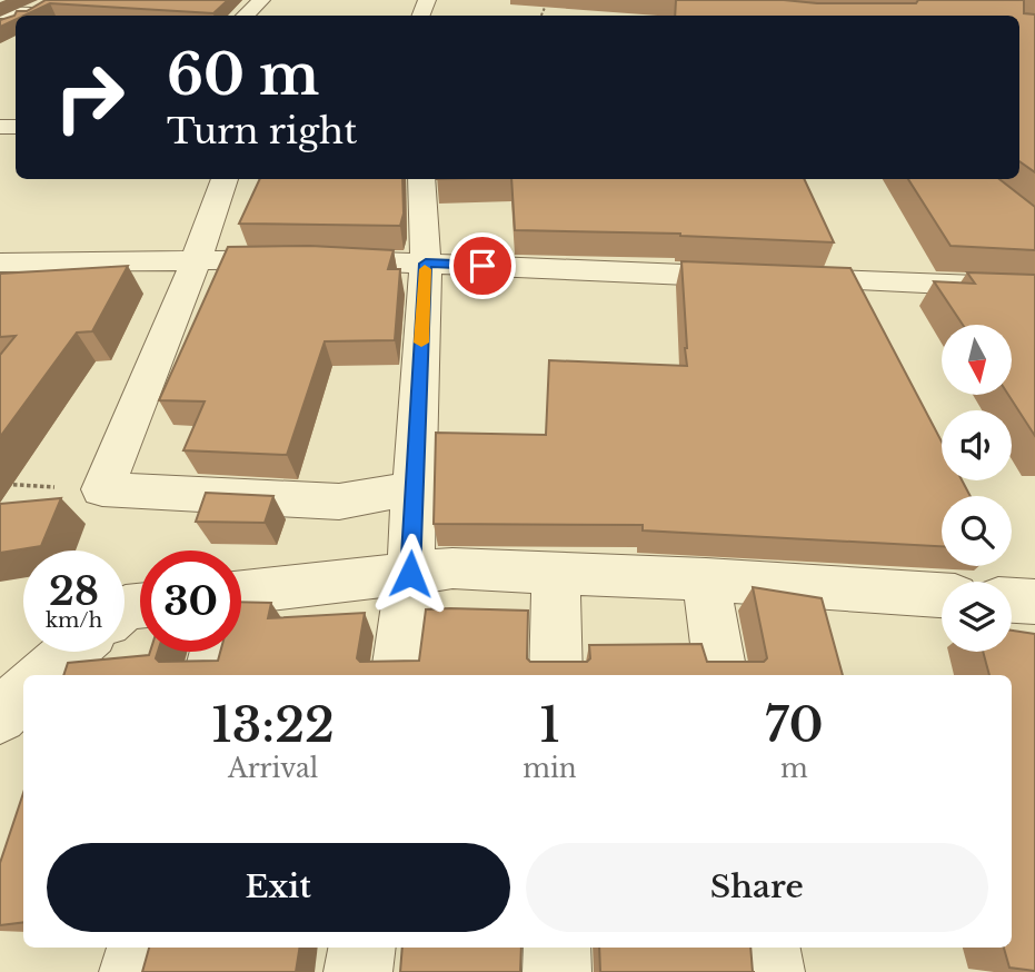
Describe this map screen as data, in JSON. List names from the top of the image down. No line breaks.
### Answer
{"north":"bottom","page":{"turn":["60 m","Turn right"],"speed":"28 km/h","limit":"30","eta":["13:22","Arrival","1","min","70","m"],"buttons":["Exit","Share"]}}
